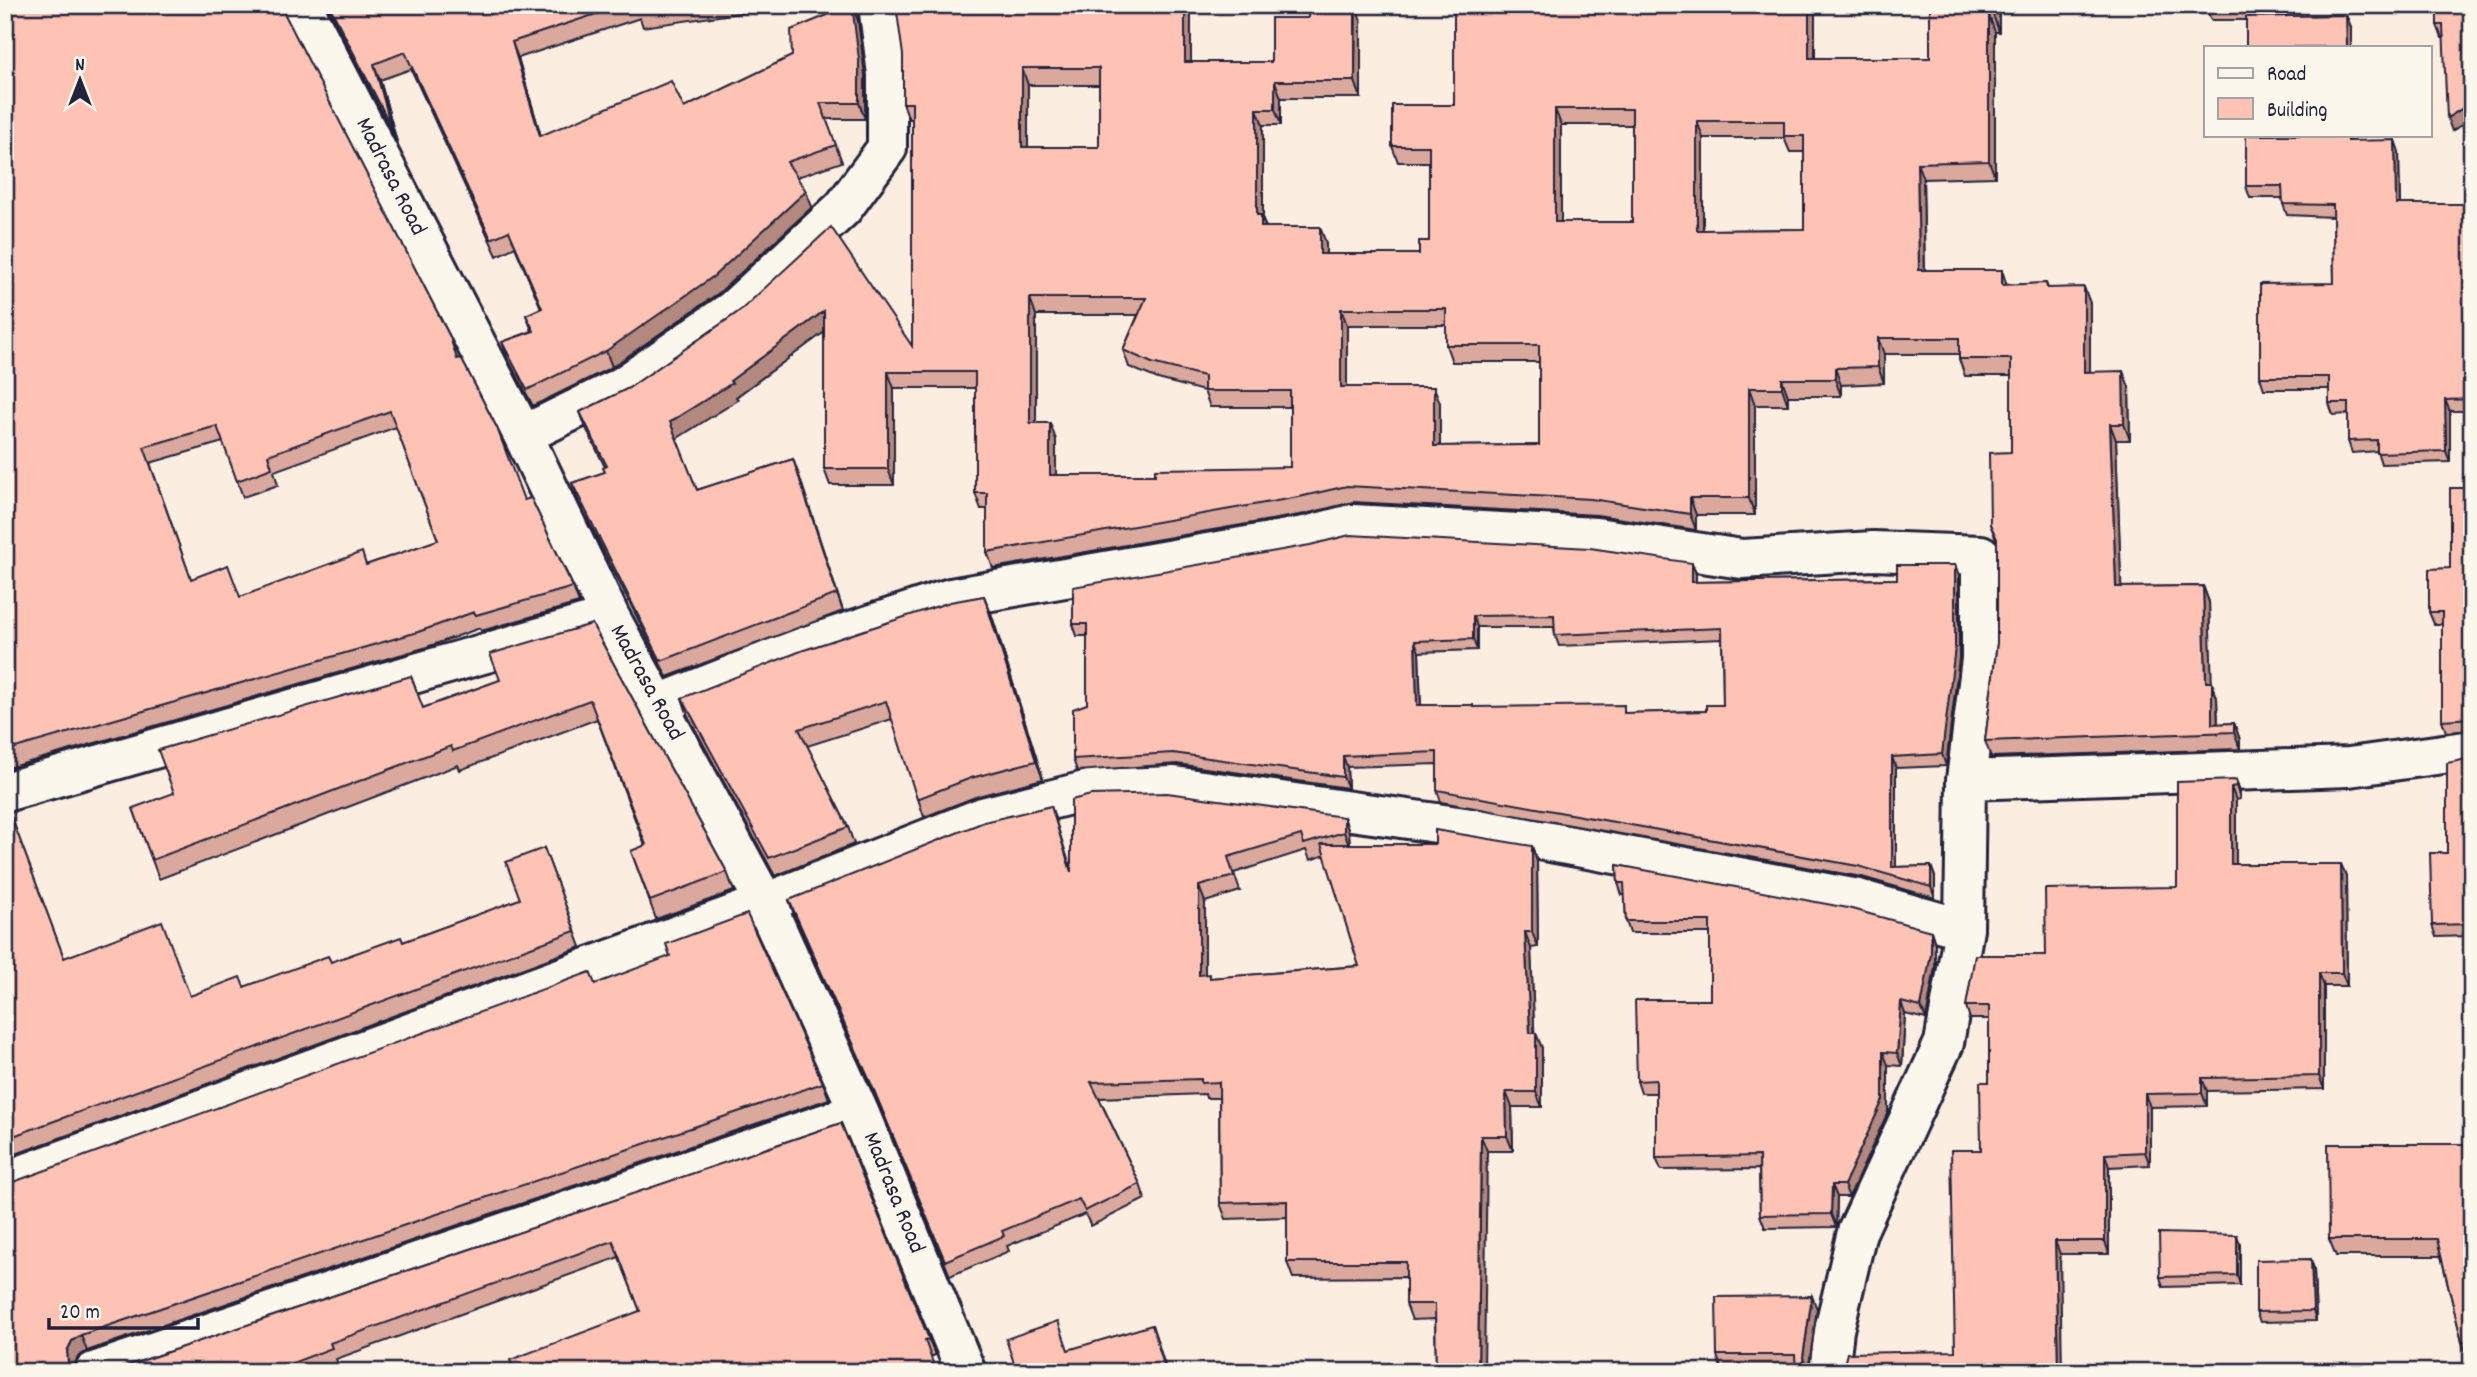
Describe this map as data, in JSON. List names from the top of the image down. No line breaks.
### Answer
{"streets":{"street":["Madrasa Road"]},"legend":["Road","Building"],"scale_bar":"20 m","north":"top"}
